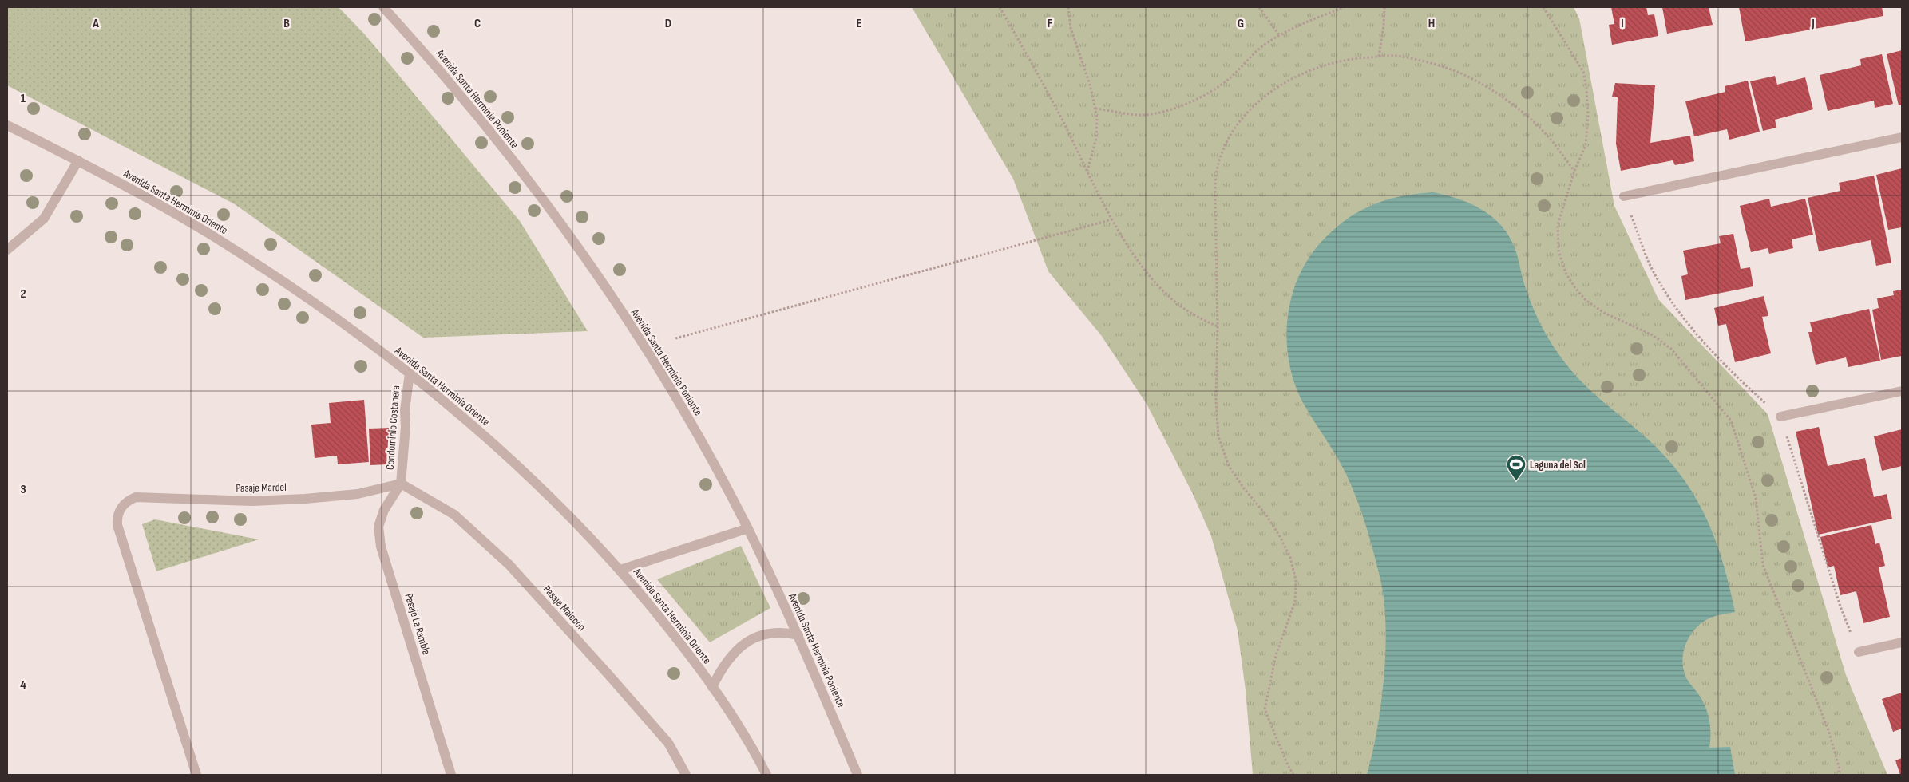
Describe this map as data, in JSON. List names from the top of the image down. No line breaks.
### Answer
{"streets":{"street":["Avenida Santa Herminia Poniente","Avenida Santa Herminia Oriente","Condominio Costanera","Pasaje Mardel","Pasaje Malecón","Pasaje La Rambla"]},"crossings":[["Avenida Santa Herminia Oriente","Condominio Costanera"],["Condominio Costanera","Pasaje Mardel"],["Condominio Costanera","Pasaje Malecón"],["Condominio Costanera","Pasaje La Rambla"],["Pasaje Mardel","Pasaje Malecón"],["Pasaje Mardel","Pasaje La Rambla"],["Pasaje Malecón","Pasaje La Rambla"]],"places":{"sports":["Laguna del Sol"]},"grid":{"columns":["A","B","C","D","E","F","G","H","I","J"],"rows":["1","2","3","4"]}}
